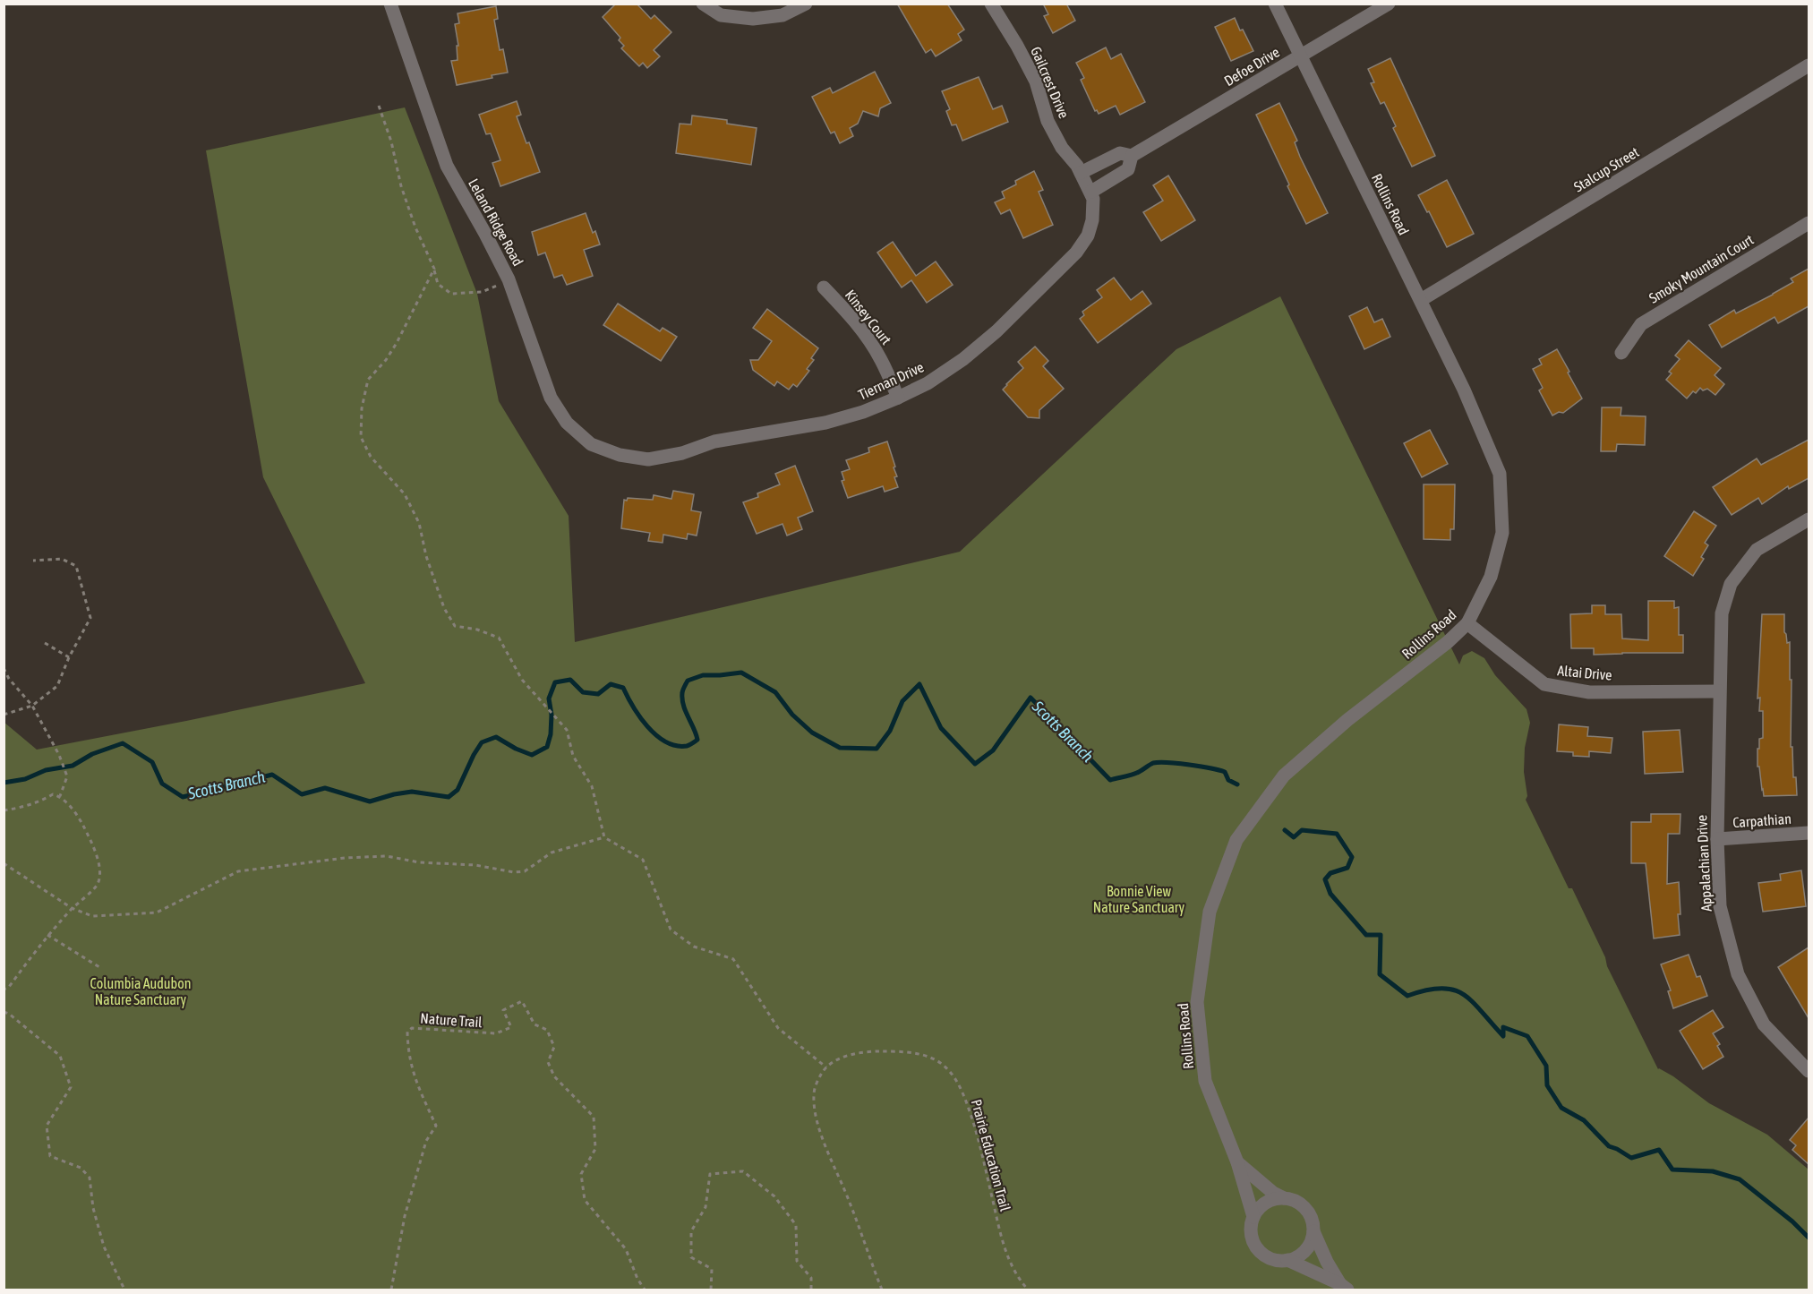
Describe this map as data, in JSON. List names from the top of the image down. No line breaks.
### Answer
{"streets":{"street":["Defoe Drive","Gailcrest Drive","Stalcup Street","Rollins Road","Leland Ridge Road","Smoky Mountain Court","Kinsey Court","Tiernan Drive","Altai Drive","Carpathian","Appalachian Drive"],"path":["Nature Trail","Prairie Education Trail"]},"crossings":[["Defoe Drive","Gailcrest Drive"],["Defoe Drive","Rollins Road"],["Defoe Drive","Tiernan Drive"],["Gailcrest Drive","Tiernan Drive"],["Stalcup Street","Rollins Road"],["Rollins Road","Altai Drive"],["Leland Ridge Road","Tiernan Drive"],["Kinsey Court","Tiernan Drive"],["Altai Drive","Appalachian Drive"],["Carpathian","Appalachian Drive"]],"water":["Scotts Branch"],"parks":["Bonnie View Nature Sanctuary","Columbia Audubon Nature Sanctuary"]}
